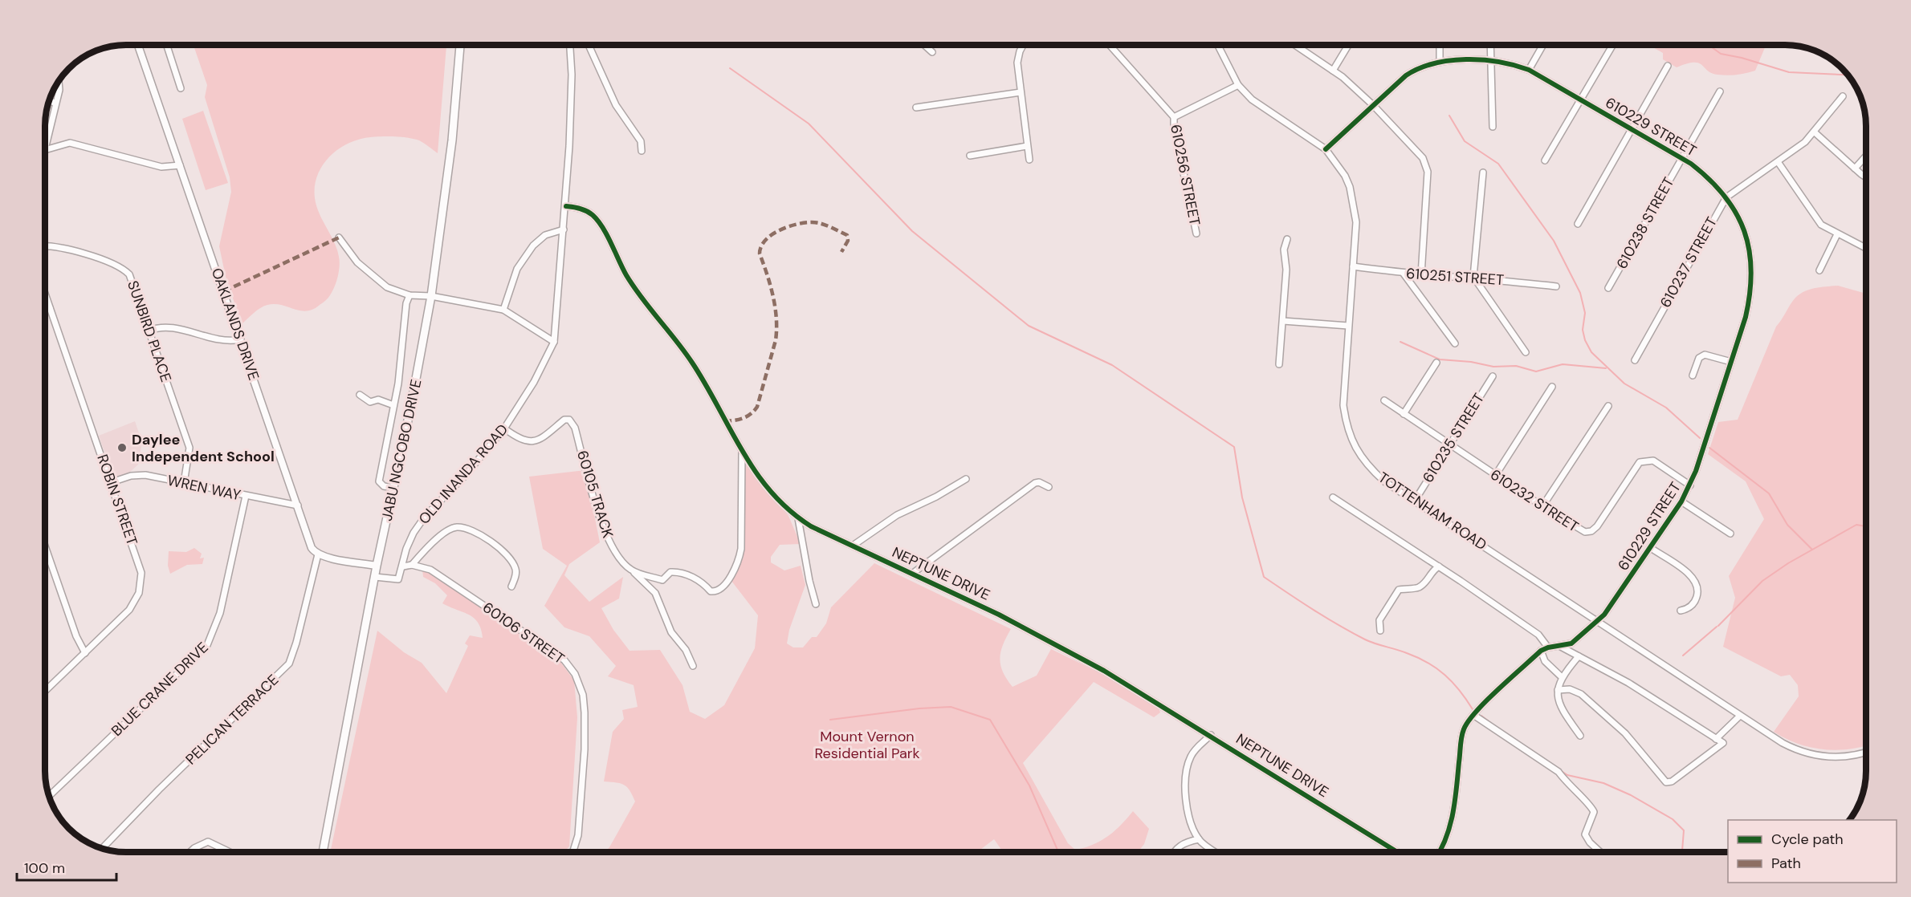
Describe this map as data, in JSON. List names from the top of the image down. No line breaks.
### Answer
{"streets":{"main road":["JABU NGCOBO DRIVE"],"street":["610229 STREET","610256 STREET","610238 STREET","610237 STREET","610251 STREET","OAKLANDS DRIVE","SUNBIRD PLACE","610235 STREET","OLD INANDA ROAD","WREN WAY","60105 TRACK","ROBIN STREET","610232 STREET","TOTTENHAM ROAD","NEPTUNE DRIVE","60106 STREET","BLUE CRANE DRIVE","PELICAN TERRACE"]},"crossings":[["610229 STREET","610238 STREET"],["610229 STREET","610237 STREET"],["610229 STREET","610232 STREET"],["610229 STREET","TOTTENHAM ROAD"],["610251 STREET","TOTTENHAM ROAD"],["OAKLANDS DRIVE","WREN WAY"],["OAKLANDS DRIVE","PELICAN TERRACE"],["SUNBIRD PLACE","WREN WAY"],["610235 STREET","610232 STREET"],["610235 STREET","TOTTENHAM ROAD"],["OLD INANDA ROAD","60105 TRACK"],["OLD INANDA ROAD","NEPTUNE DRIVE"],["OLD INANDA ROAD","60106 STREET"],["WREN WAY","ROBIN STREET"],["WREN WAY","BLUE CRANE DRIVE"]],"parks":["Mount Vernon Residential Park"],"places":["Daylee Independent School"],"legend":["Cycle path","Path"],"scale_bar":"100 m"}
